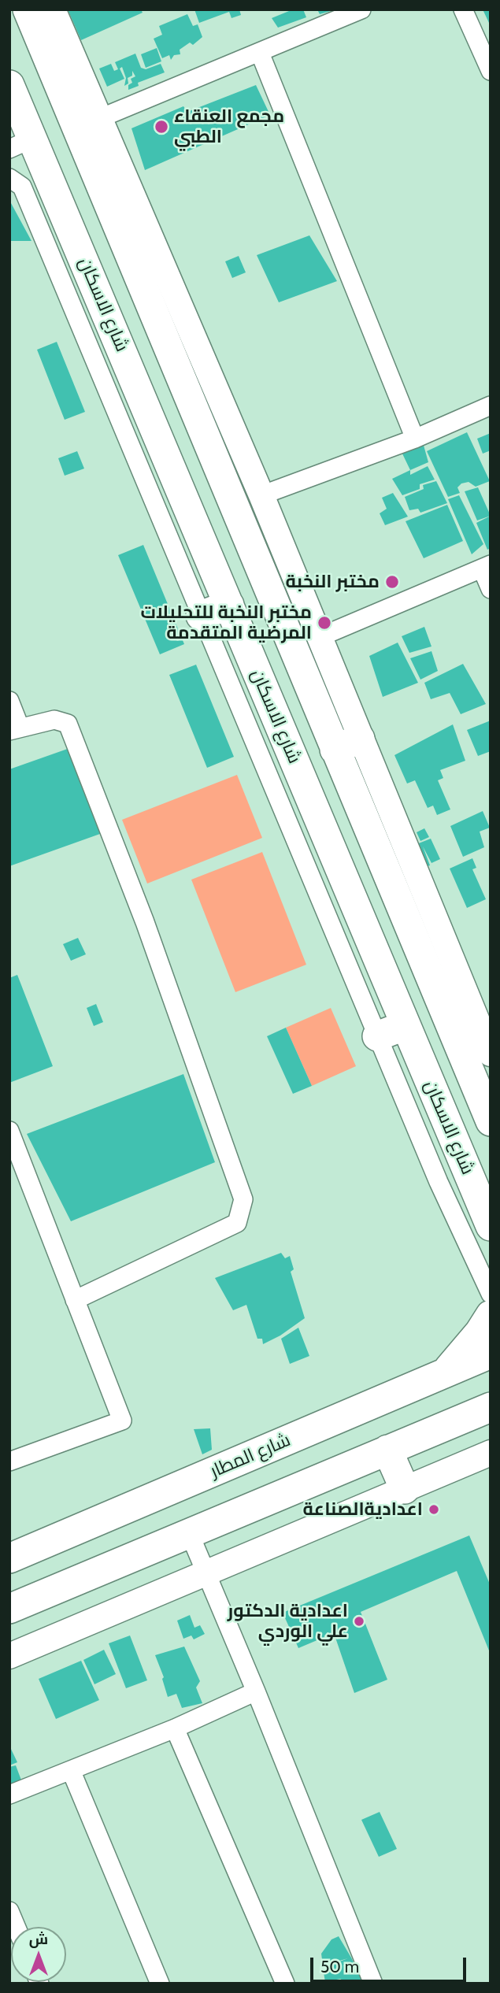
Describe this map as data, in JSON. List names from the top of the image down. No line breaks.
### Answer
{"streets":{"main road":["شارع الاسكان","شارع المطار"]},"places":["مجمع العنقاء الطبي","مختبر النخبة","مختبر النخبة للتحليلات المرضية المتقدمة","اعداديةالصناعة","اعدادية الدكتور علي الوردي"],"scale_bar":"50 m","north":"top"}
